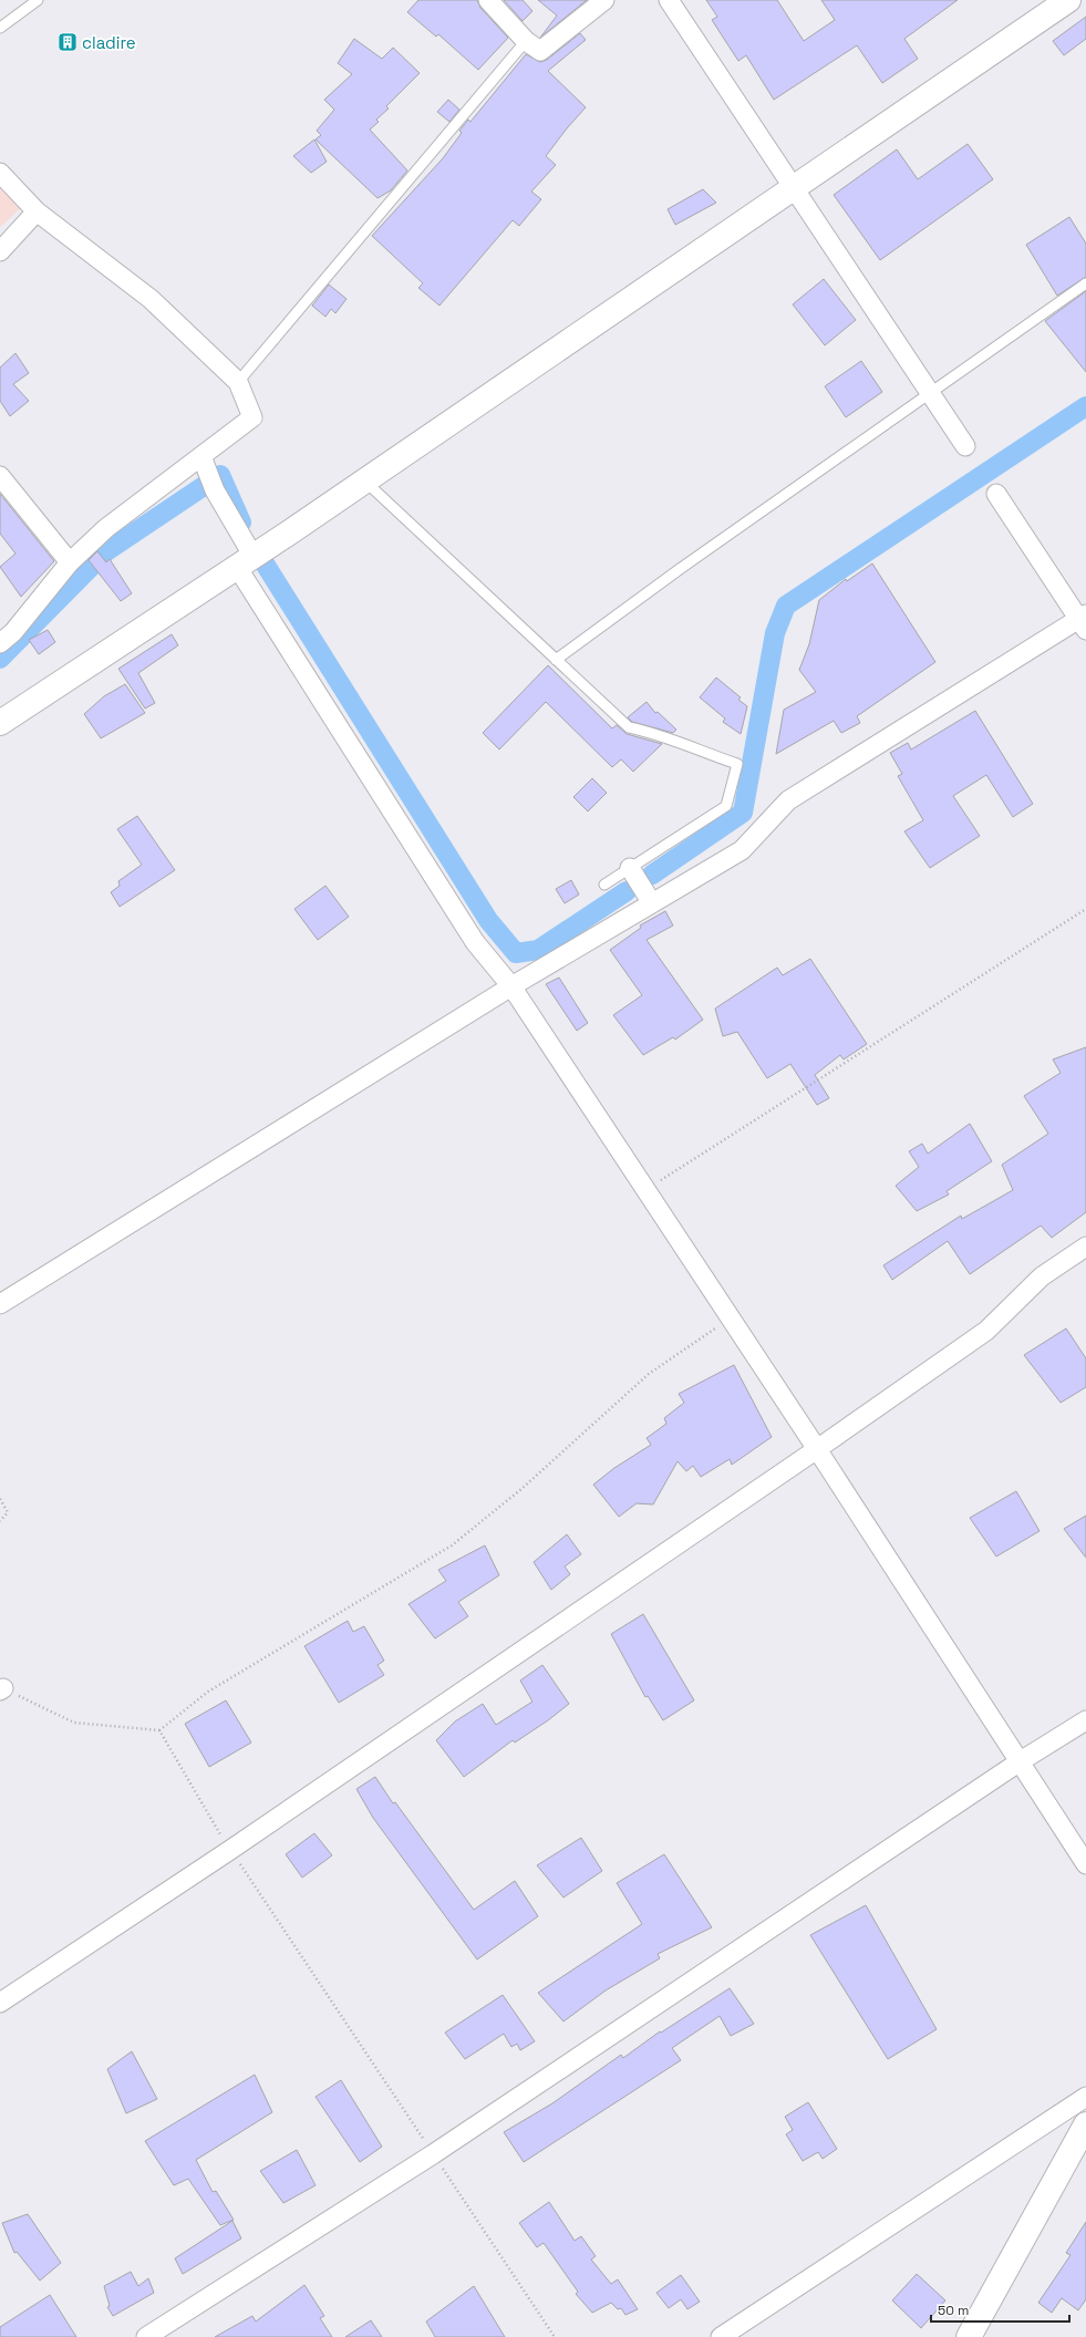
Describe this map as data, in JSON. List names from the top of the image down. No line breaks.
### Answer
{"places":{"building":["cladire"]},"scale_bar":"50 m"}
